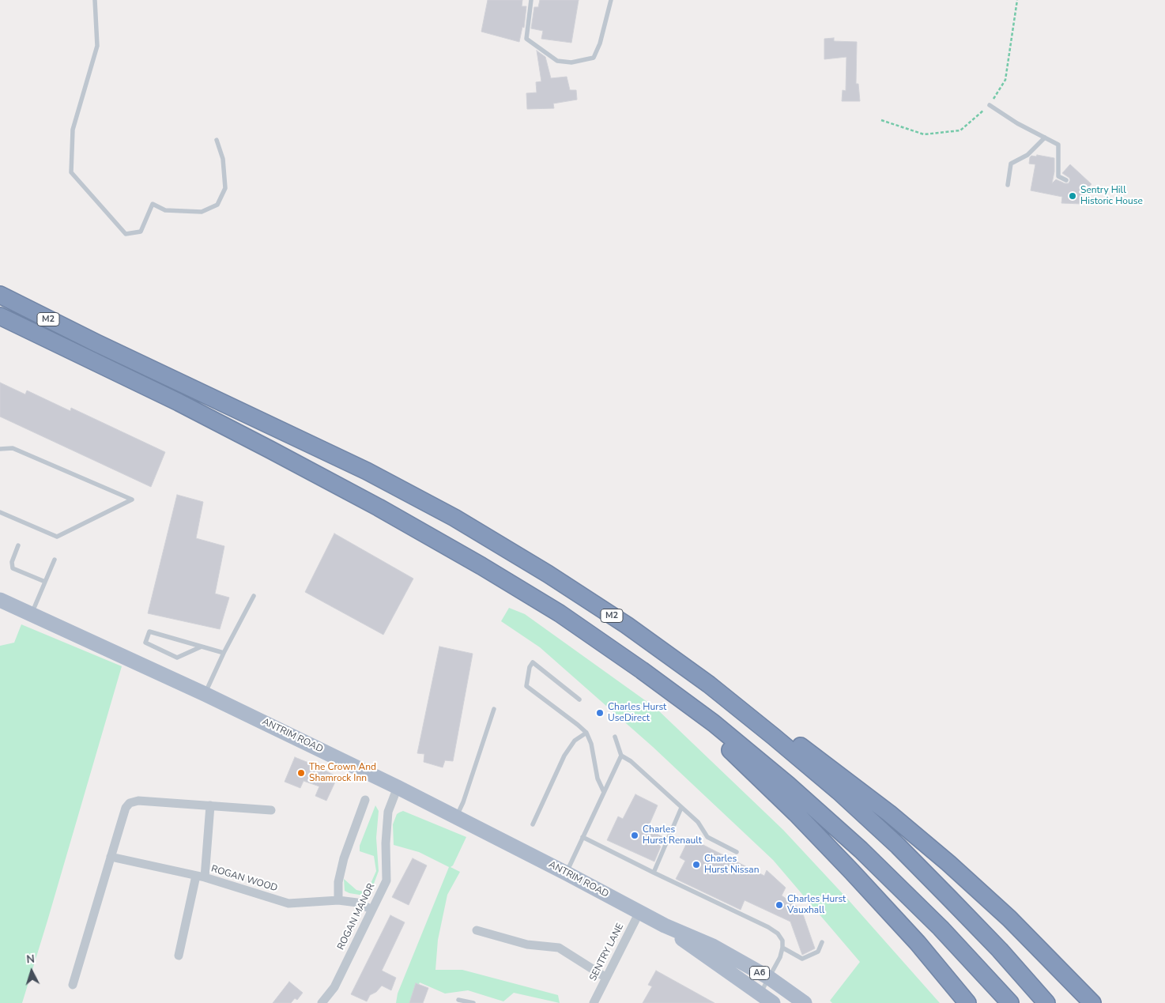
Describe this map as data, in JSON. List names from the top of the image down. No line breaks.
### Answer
{"streets":{"highway":["M2"],"main road":["ANTRIM ROAD","A6"],"street":["ROGAN WOOD","ROGAN MANOR","SENTRY LANE"]},"crossings":[["ANTRIM ROAD","ROGAN MANOR"],["ANTRIM ROAD","SENTRY LANE"],["ROGAN WOOD","ROGAN MANOR"]],"places":["Sentry Hill Historic House","Charles Hurst UseDirect","The Crown And Shamrock Inn","Charles Hurst Renault","Charles Hurst Nissan","Charles Hurst Vauxhall"],"north":"top"}
